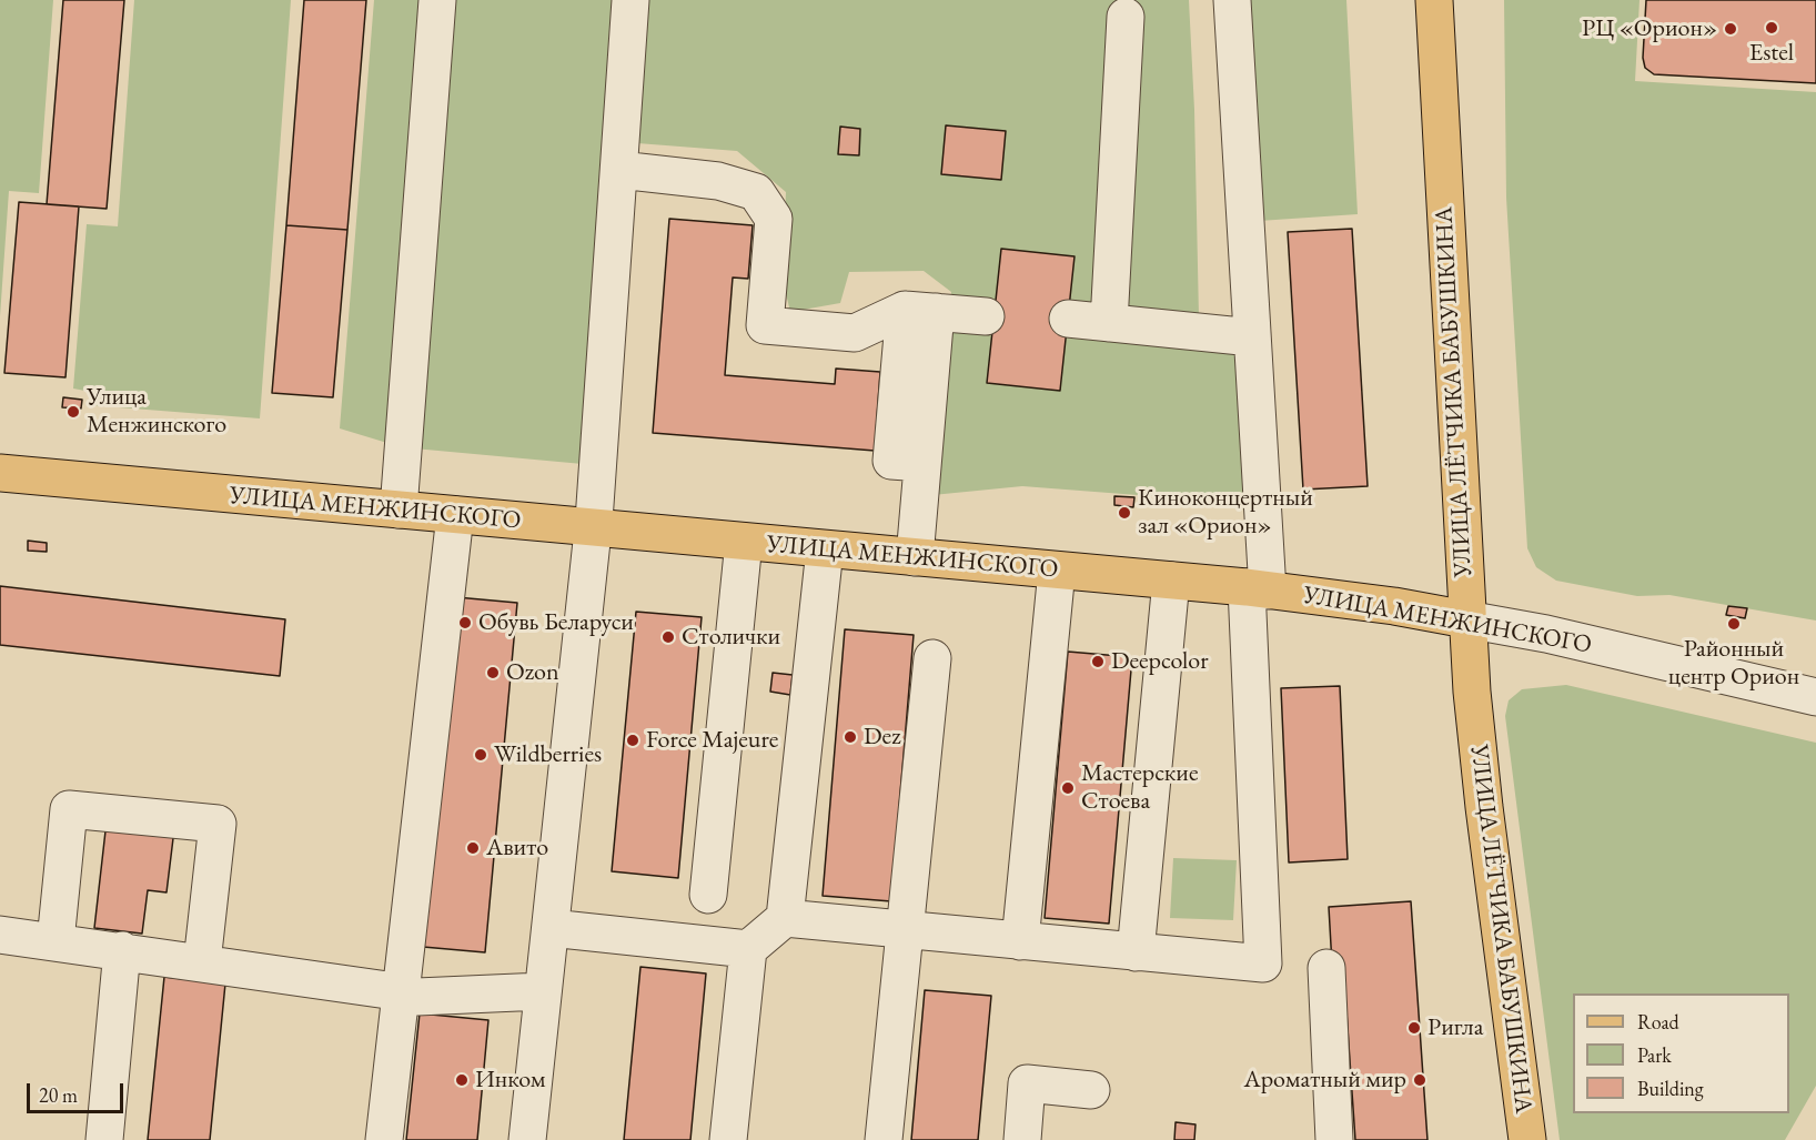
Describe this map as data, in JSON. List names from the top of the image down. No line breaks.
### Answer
{"streets":{"main road":["УЛИЦА ЛЁТЧИКА БАБУШКИНА","УЛИЦА МЕНЖИНСКОГО"]},"crossings":[["УЛИЦА ЛЁТЧИКА БАБУШКИНА","УЛИЦА МЕНЖИНСКОГО"]],"places":["Estel","РЦ «Орион»","Улица Менжинского","Киноконцертный зал «Орион»","Обувь Беларуси","Районный центр Орион","Столички","Deepcolor","Ozon","Dez","Force Majeure","Wildberries","Мастерские Стоева","Авито","Ригла","Инком","Ароматный мир"],"legend":["Road","Park","Building"],"scale_bar":"20 m"}
